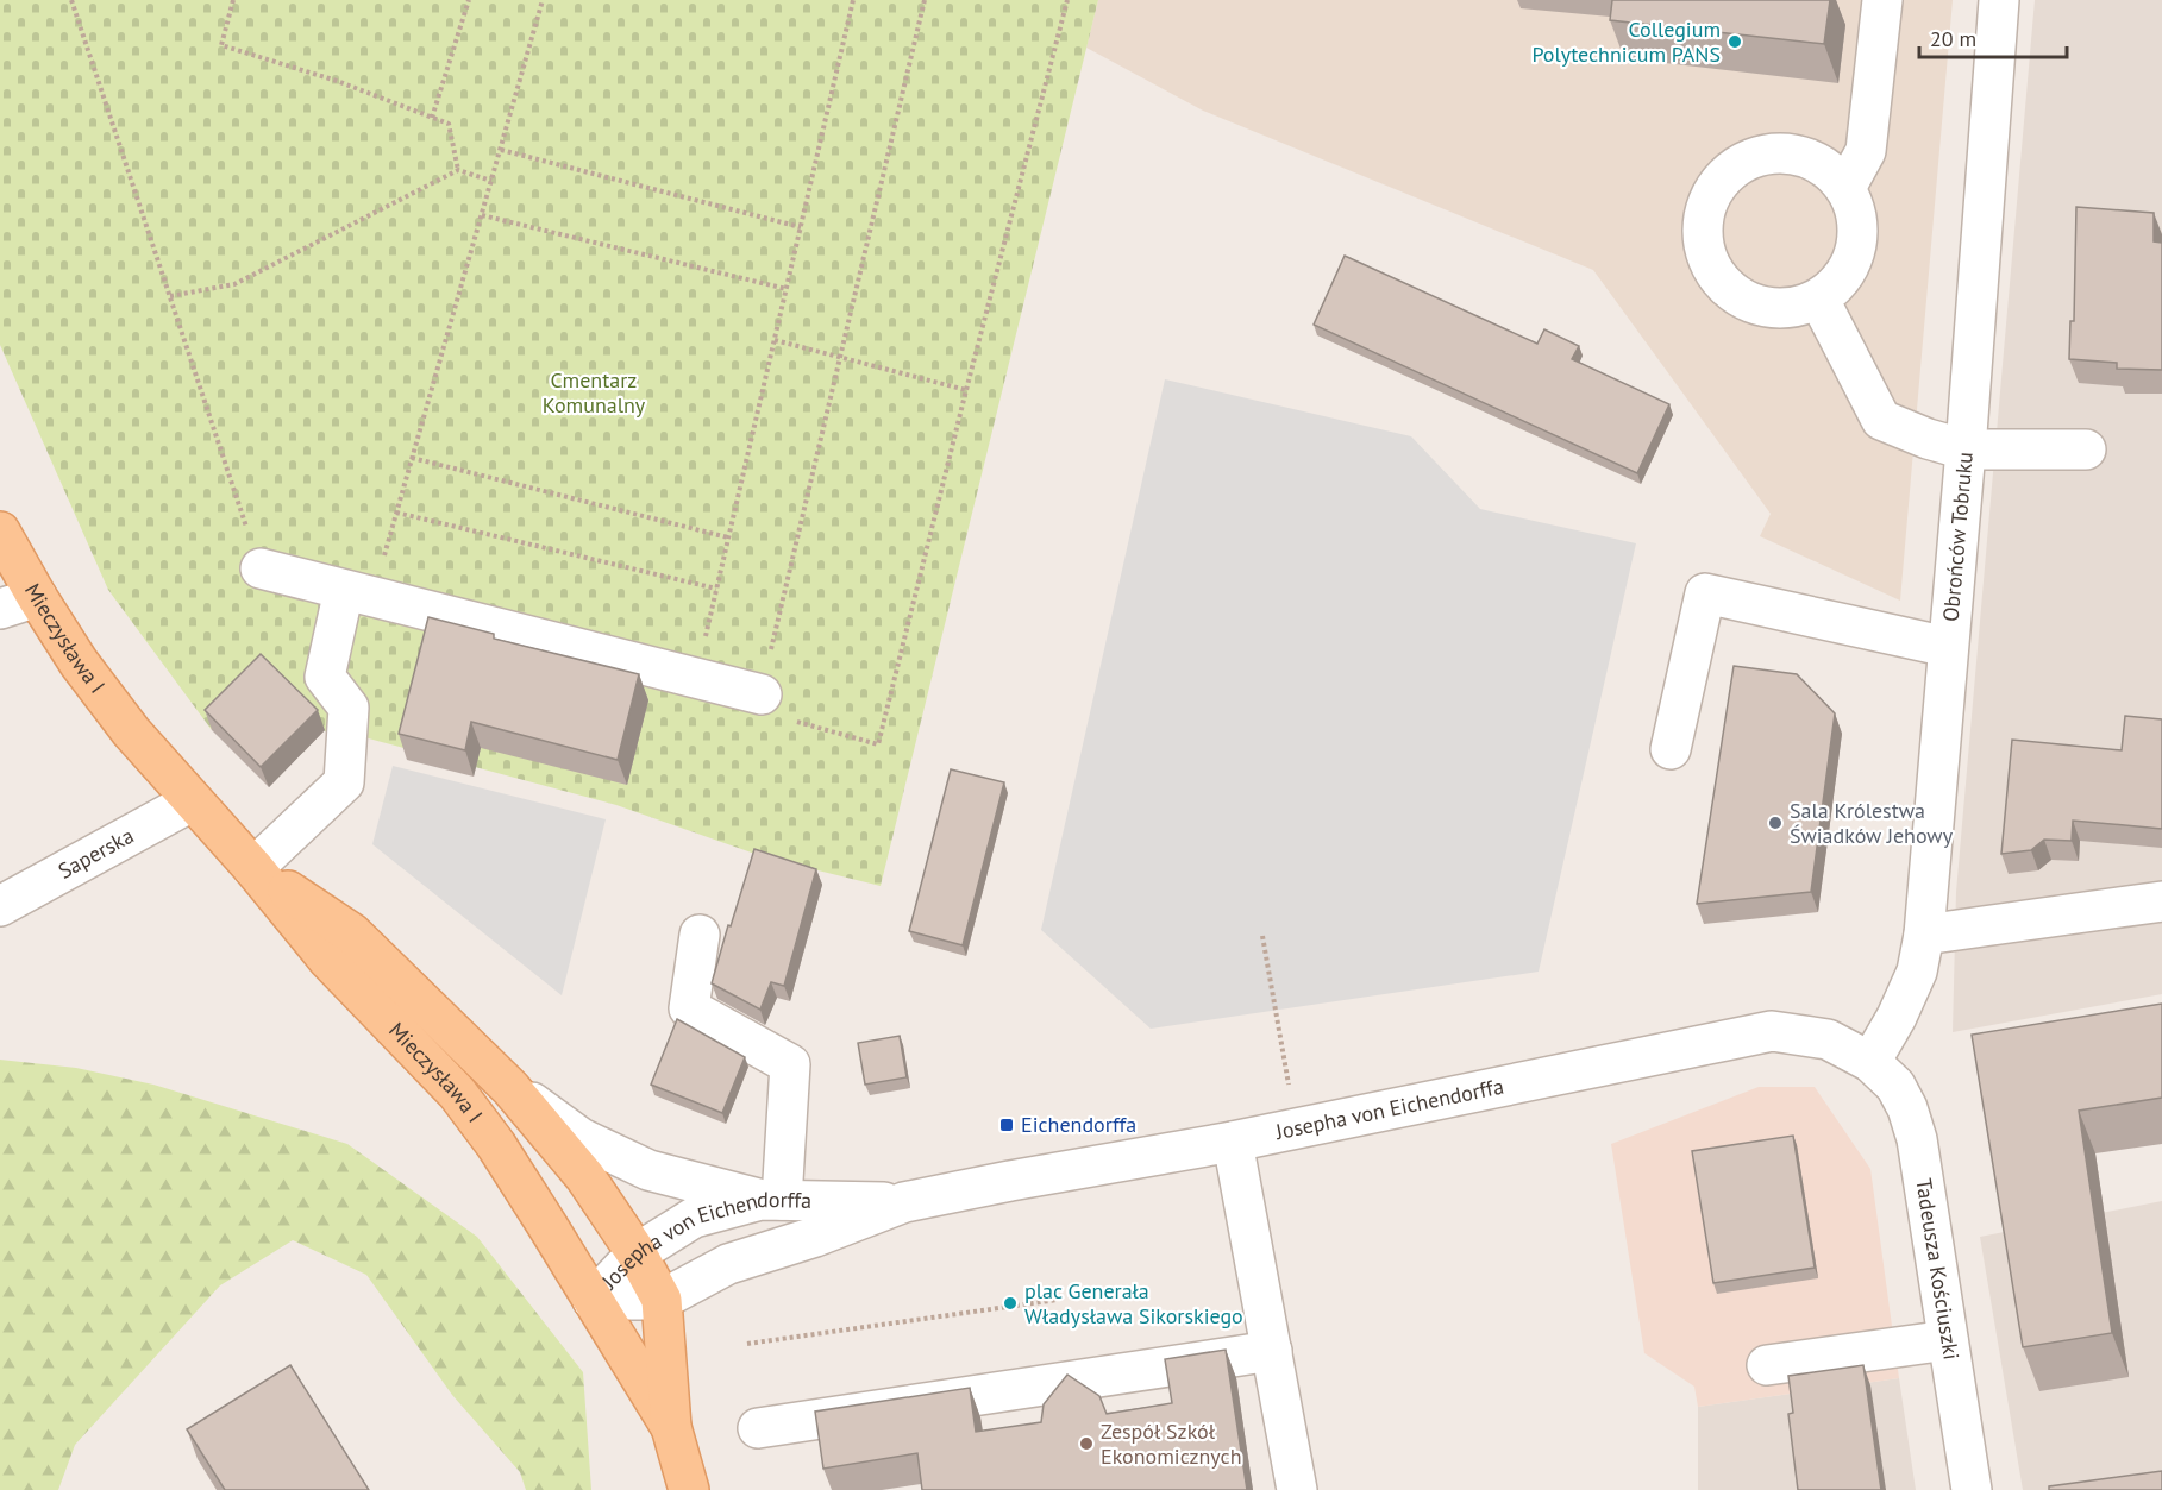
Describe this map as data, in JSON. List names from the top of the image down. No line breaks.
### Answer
{"streets":{"main road":["Mieczysława I"],"street":["Obrońców Tobruku","Saperska","Josepha von Eichendorffa","Tadeusza Kościuszki"]},"crossings":[["Obrońców Tobruku","Josepha von Eichendorffa"],["Obrońców Tobruku","Tadeusza Kościuszki"],["Mieczysława I","Saperska"],["Mieczysława I","Josepha von Eichendorffa"],["Josepha von Eichendorffa","Tadeusza Kościuszki"]],"parks":["Cmentarz Komunalny"],"places":{"other":["Collegium Polytechnicum PANS","Sala Królestwa Świadków Jehowy","plac Generała Władysława Sikorskiego","Zespół Szkół Ekonomicznych"],"transit":["Eichendorffa"]},"scale_bar":"20 m"}
